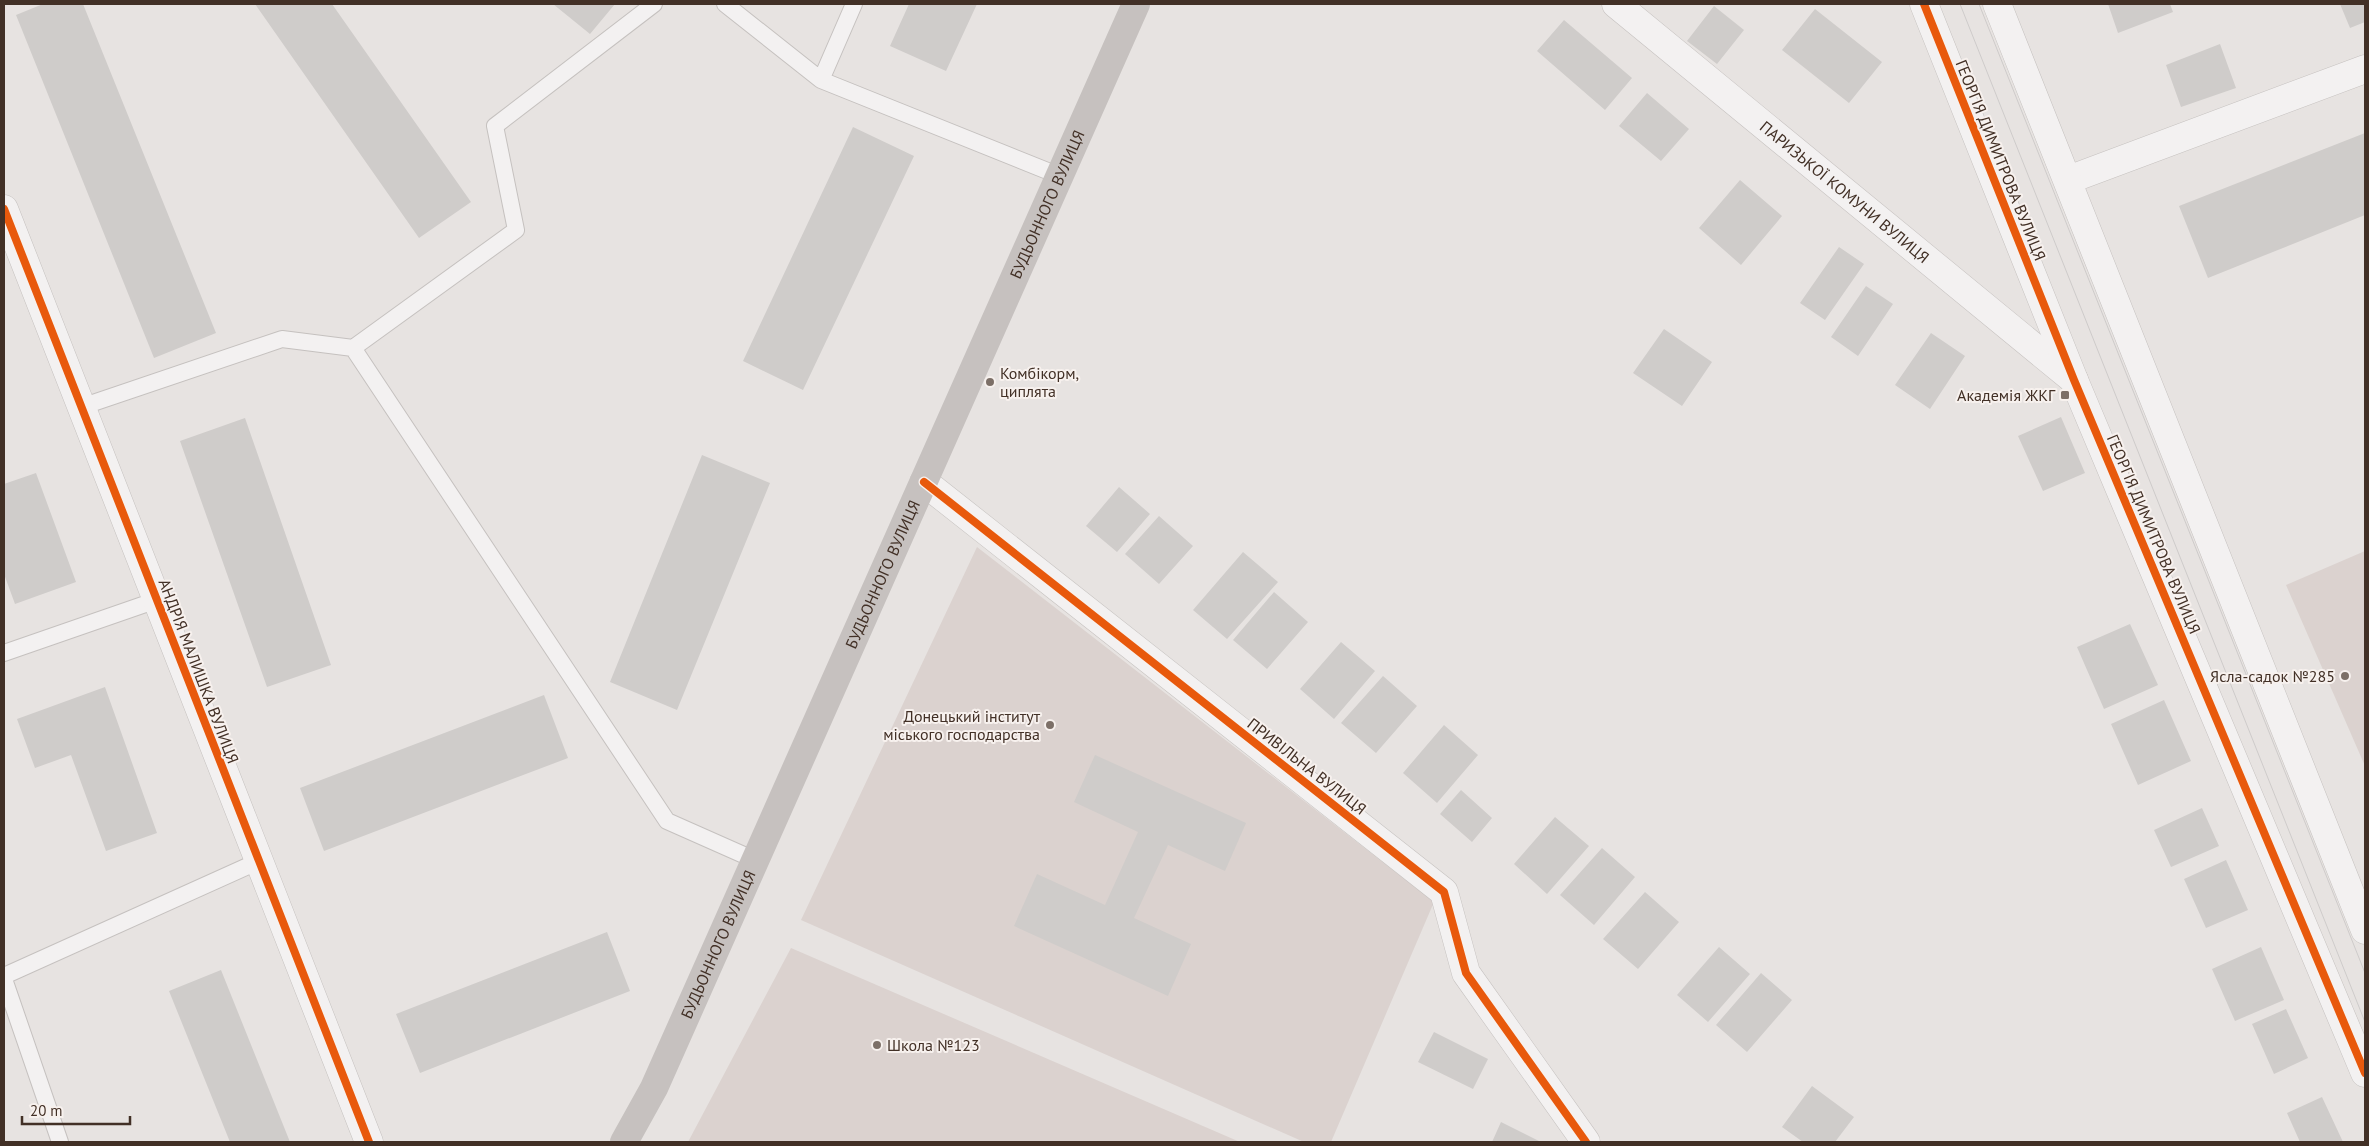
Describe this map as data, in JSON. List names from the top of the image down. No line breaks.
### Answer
{"streets":{"main road":["БУДЬОННОГО ВУЛИЦЯ"],"street":["ГЕОРГІЯ ДИМИТРОВА ВУЛИЦЯ","ПАРИЗЬКОЇ КОМУНИ ВУЛИЦЯ","АНДРІЯ МАЛИШКА ВУЛИЦЯ","ПРИВІЛЬНА ВУЛИЦЯ"]},"crossings":[["ГЕОРГІЯ ДИМИТРОВА ВУЛИЦЯ","ПАРИЗЬКОЇ КОМУНИ ВУЛИЦЯ"],["БУДЬОННОГО ВУЛИЦЯ","ПРИВІЛЬНА ВУЛИЦЯ"]],"places":{"other":["Комбікорм, циплята","Ясла-садок №285","Донецький інститут міського господарства","Школа №123"],"transit":["Академія ЖКГ"]},"scale_bar":"20 m"}
